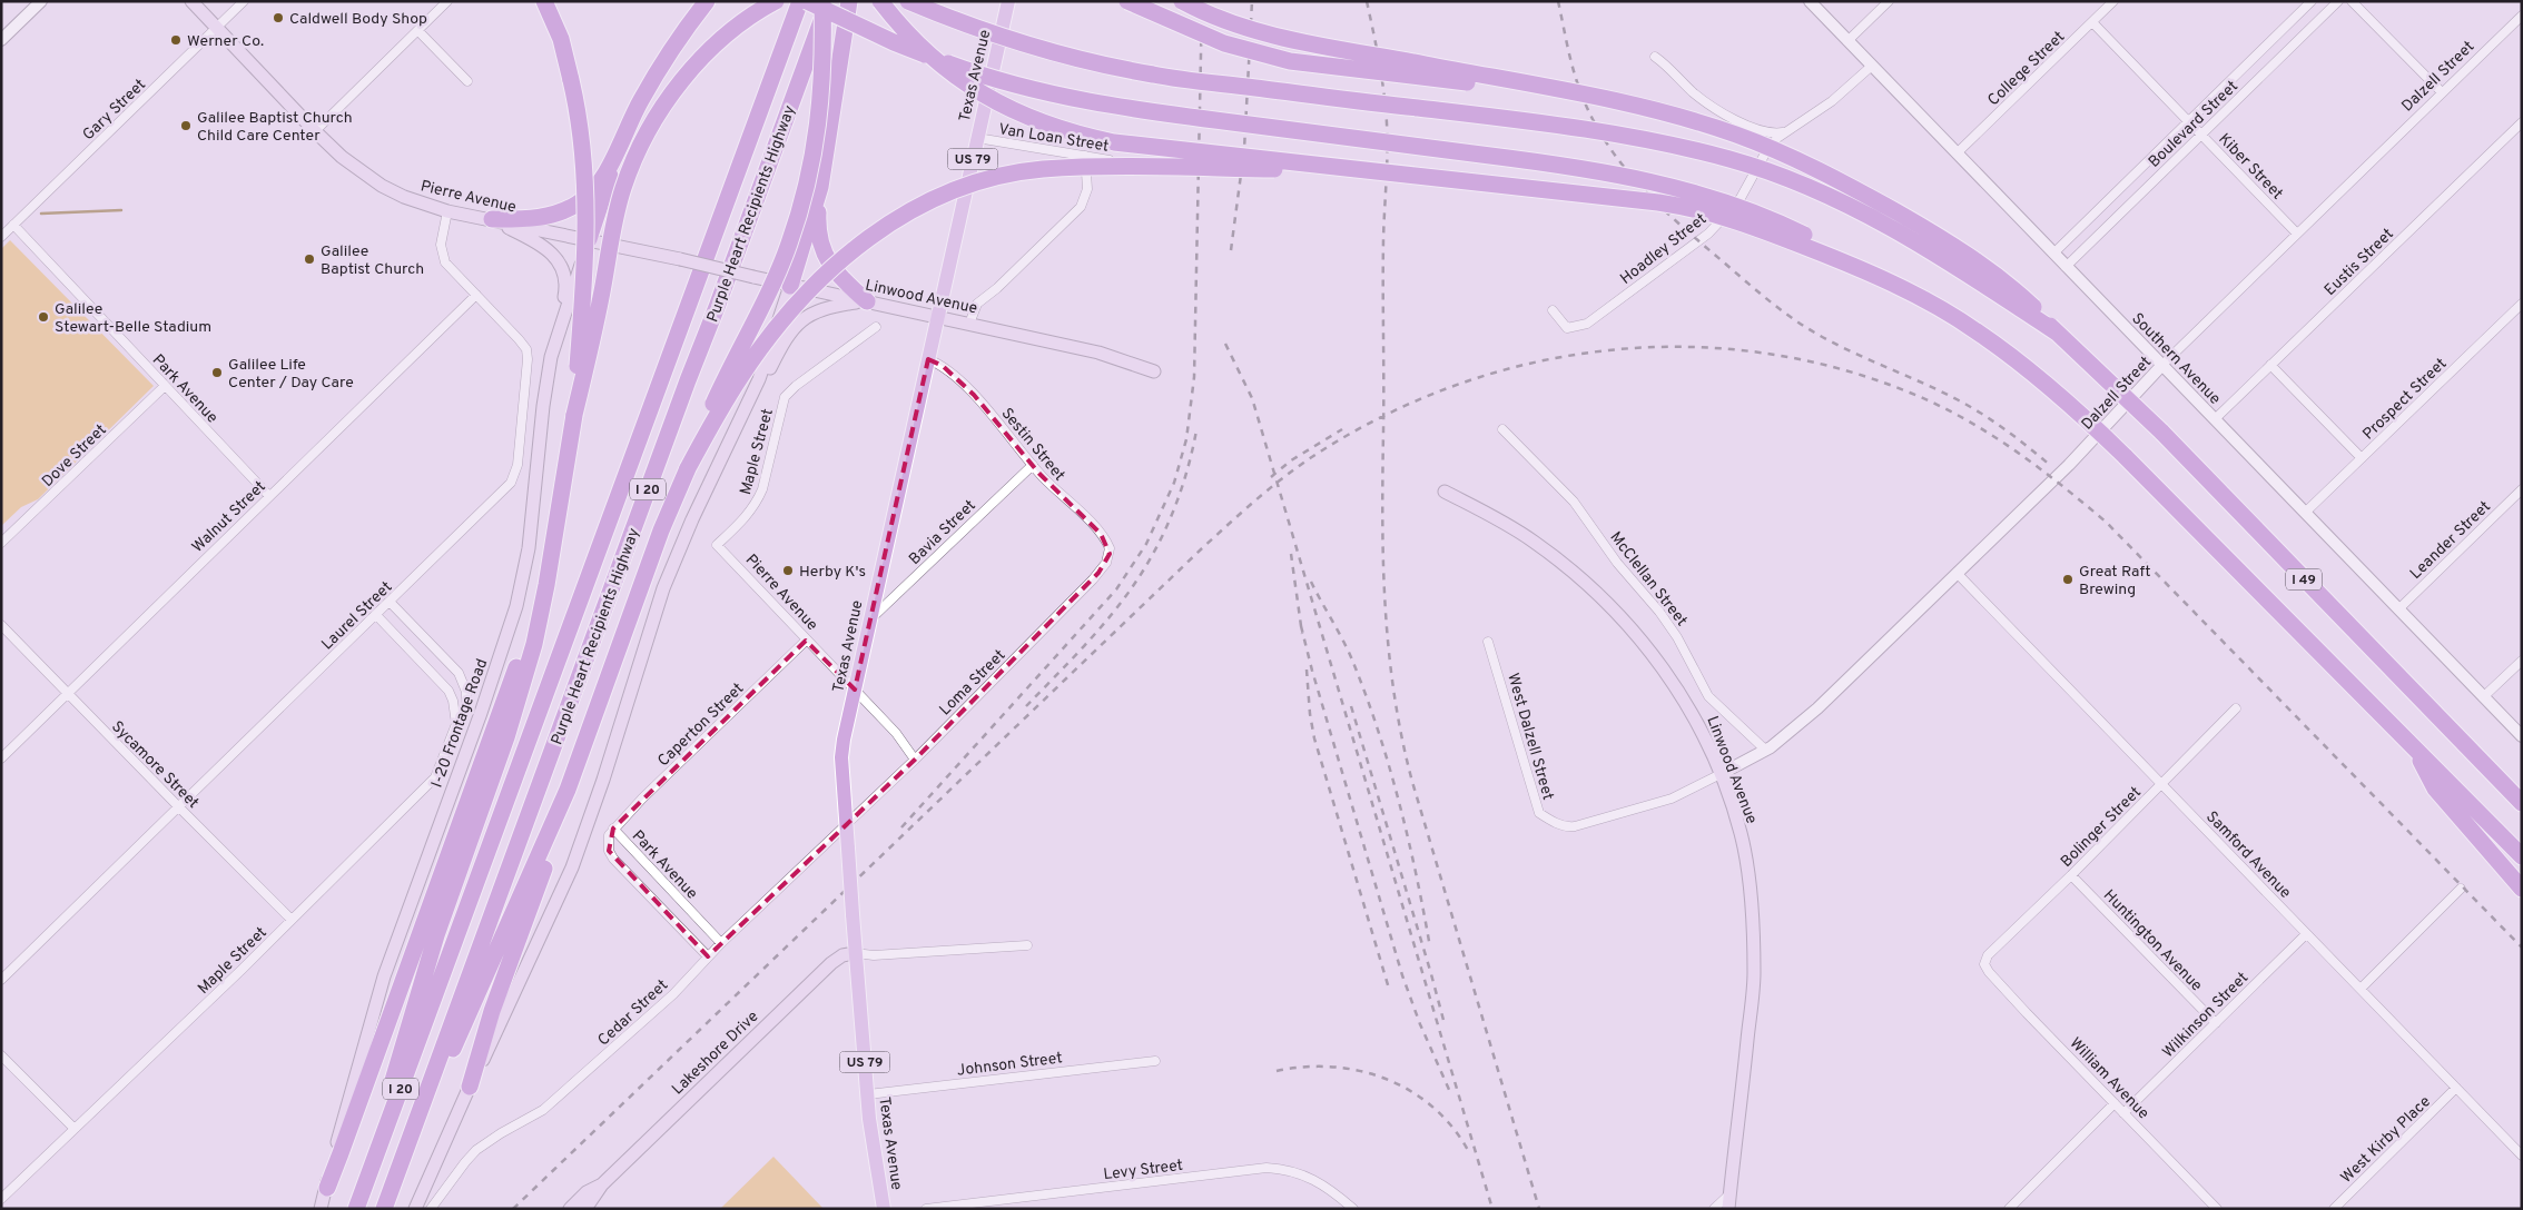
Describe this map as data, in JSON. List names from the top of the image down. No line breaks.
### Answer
{"streets":{"highway":["Purple Heart Recipients Highway","I 20","I 49"],"main road":["Texas Avenue","US 79","Pierre Avenue","Linwood Avenue","I-20 Frontage Road","Lakeshore Drive"],"street":["College Street","Dalzell Street","Gary Street","Boulevard Street","Van Loan Street","Kiber Street","Hoadley Street","Eustis Street","Southern Avenue","Park Avenue","Prospect Street","Sestin Street","Maple Street","Dove Street","Walnut Street","Bavia Street","Leander Street","McClellan Street","Laurel Street","Loma Street","Caperton Street","West Dalzell Street","Sycamore Street","Bolinger Street","Samford Avenue","Huntington Avenue","Cedar Street","Wilkinson Street","Johnson Street","William Avenue","West Kirby Place","Levy Street"]},"crossings":[["College Street","Kiber Street"],["College Street","Southern Avenue"],["Texas Avenue","Van Loan Street"],["Texas Avenue","Pierre Avenue"],["Texas Avenue","Linwood Avenue"],["Texas Avenue","Sestin Street"],["Texas Avenue","Bavia Street"],["Texas Avenue","Loma Street"],["Texas Avenue","Cedar Street"],["Texas Avenue","Lakeshore Drive"],["Texas Avenue","Johnson Street"],["Dalzell Street","Kiber Street"],["Dalzell Street","Linwood Avenue"],["Dalzell Street","Southern Avenue"],["Dalzell Street","McClellan Street"],["Dalzell Street","West Dalzell Street"],["Dalzell Street","Samford Avenue"],["Gary Street","Pierre Avenue"],["Gary Street","Park Avenue"],["Boulevard Street","Kiber Street"],["Boulevard Street","Southern Avenue"],["Pierre Avenue","Linwood Avenue"],["Pierre Avenue","Maple Street"],["Pierre Avenue","Laurel Street"],["Pierre Avenue","Loma Street"],["Pierre Avenue","I-20 Frontage Road"],["Pierre Avenue","Caperton Street"],["Hoadley Street","Southern Avenue"],["Eustis Street","Southern Avenue"],["Linwood Avenue","West Dalzell Street"],["Southern Avenue","Prospect Street"],["Southern Avenue","Leander Street"],["Park Avenue","Dove Street"],["Park Avenue","Walnut Street"],["Park Avenue","Caperton Street"],["Park Avenue","Cedar Street"],["Sestin Street","Bavia Street"],["Sestin Street","Loma Street"],["Maple Street","Sycamore Street"],["Walnut Street","Laurel Street"],["Walnut Street","Sycamore Street"],["Laurel Street","Sycamore Street"],["Loma Street","Cedar Street"],["Bolinger Street","Samford Avenue"],["Bolinger Street","Huntington Avenue"],["Bolinger Street","William Avenue"],["Samford Avenue","Wilkinson Street"],["Samford Avenue","West Kirby Place"],["Huntington Avenue","Wilkinson Street"],["Wilkinson Street","William Avenue"]],"places":["Caldwell Body Shop","Werner Co.","Galilee Baptist Church Child Care Center","Galilee Baptist Church","Galilee Stewart-Belle Stadium","Galilee Life Center / Day Care","Herby K's","Great Raft Brewing"]}
